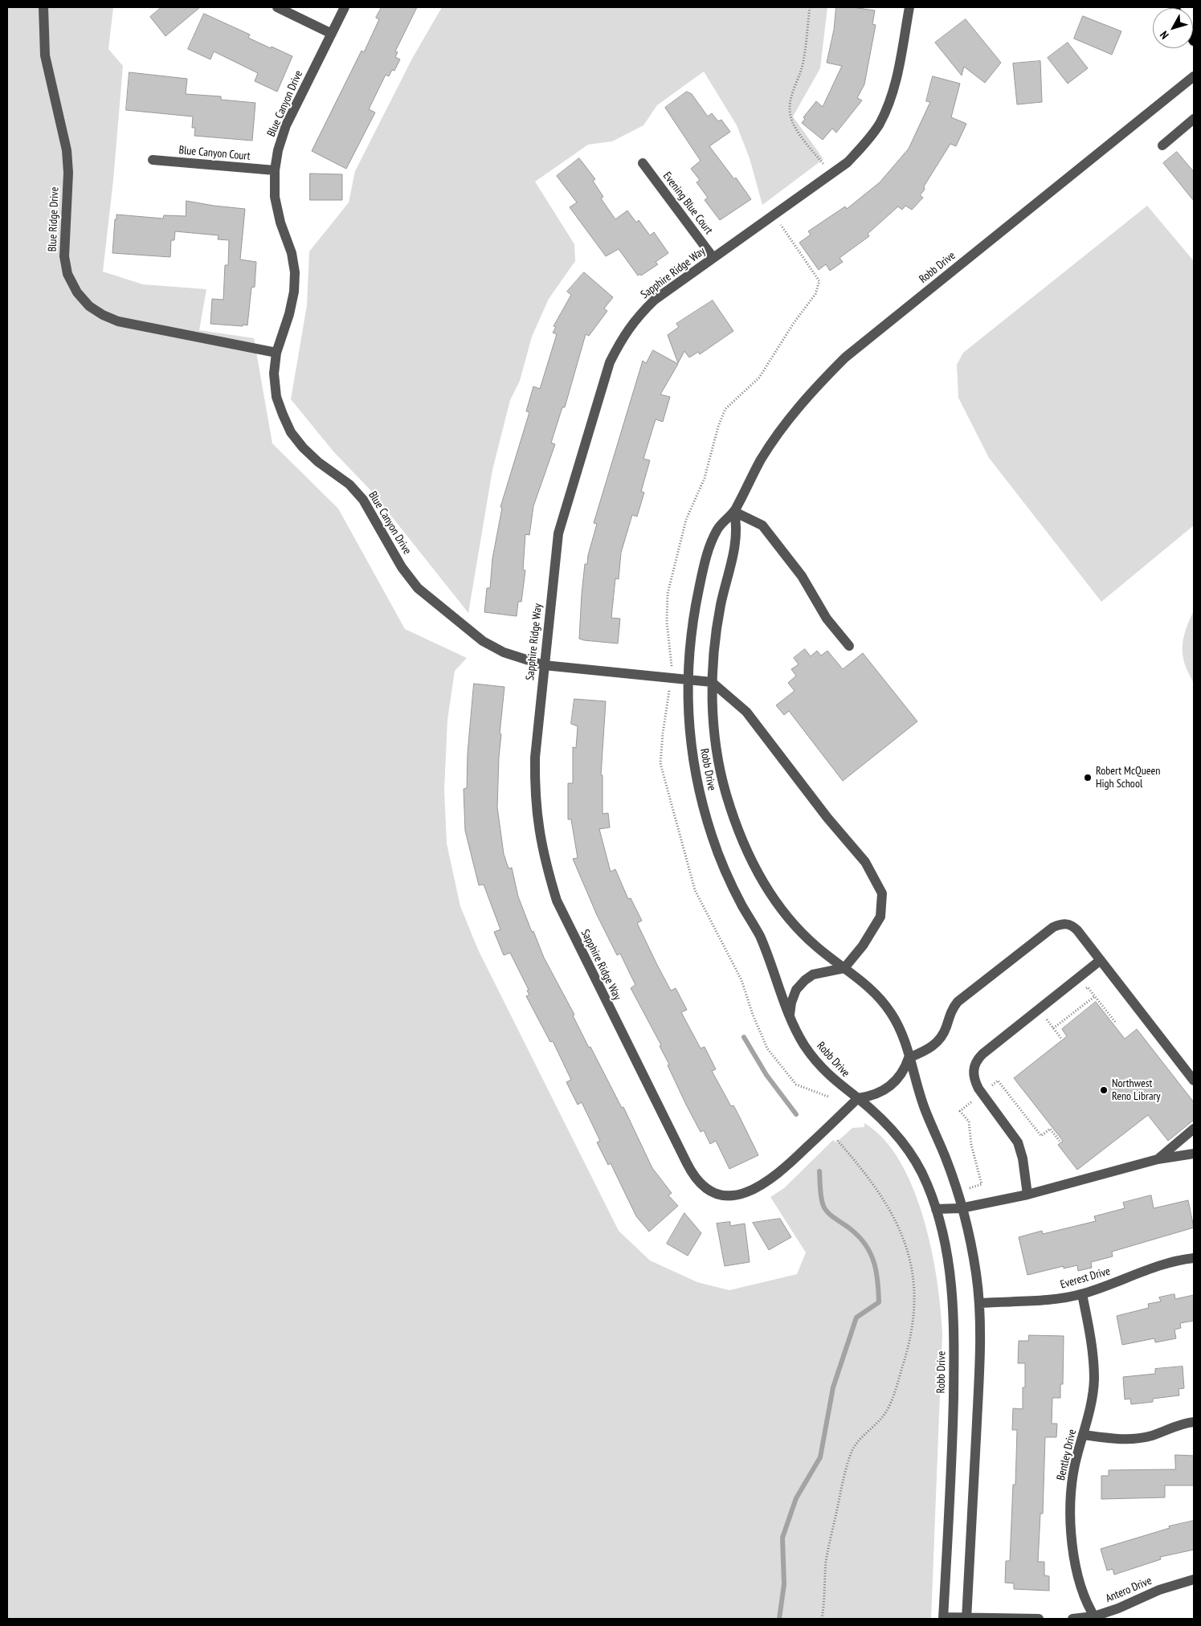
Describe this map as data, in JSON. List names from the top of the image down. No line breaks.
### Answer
{"streets":{"street":["Blue Canyon Drive","Blue Canyon Court","Evening Blue Court","Blue Ridge Drive","Robb Drive","Sapphire Ridge Way","Everest Drive","Bentley Drive","Antero Drive"]},"crossings":[["Blue Canyon Drive","Blue Canyon Court"],["Blue Canyon Drive","Blue Ridge Drive"],["Blue Canyon Drive","Robb Drive"],["Blue Canyon Drive","Sapphire Ridge Way"],["Evening Blue Court","Sapphire Ridge Way"],["Robb Drive","Sapphire Ridge Way"],["Robb Drive","Everest Drive"],["Everest Drive","Bentley Drive"],["Bentley Drive","Antero Drive"]],"places":["Robert McQueen High School","Northwest Reno Library"],"north":"bottom left"}
